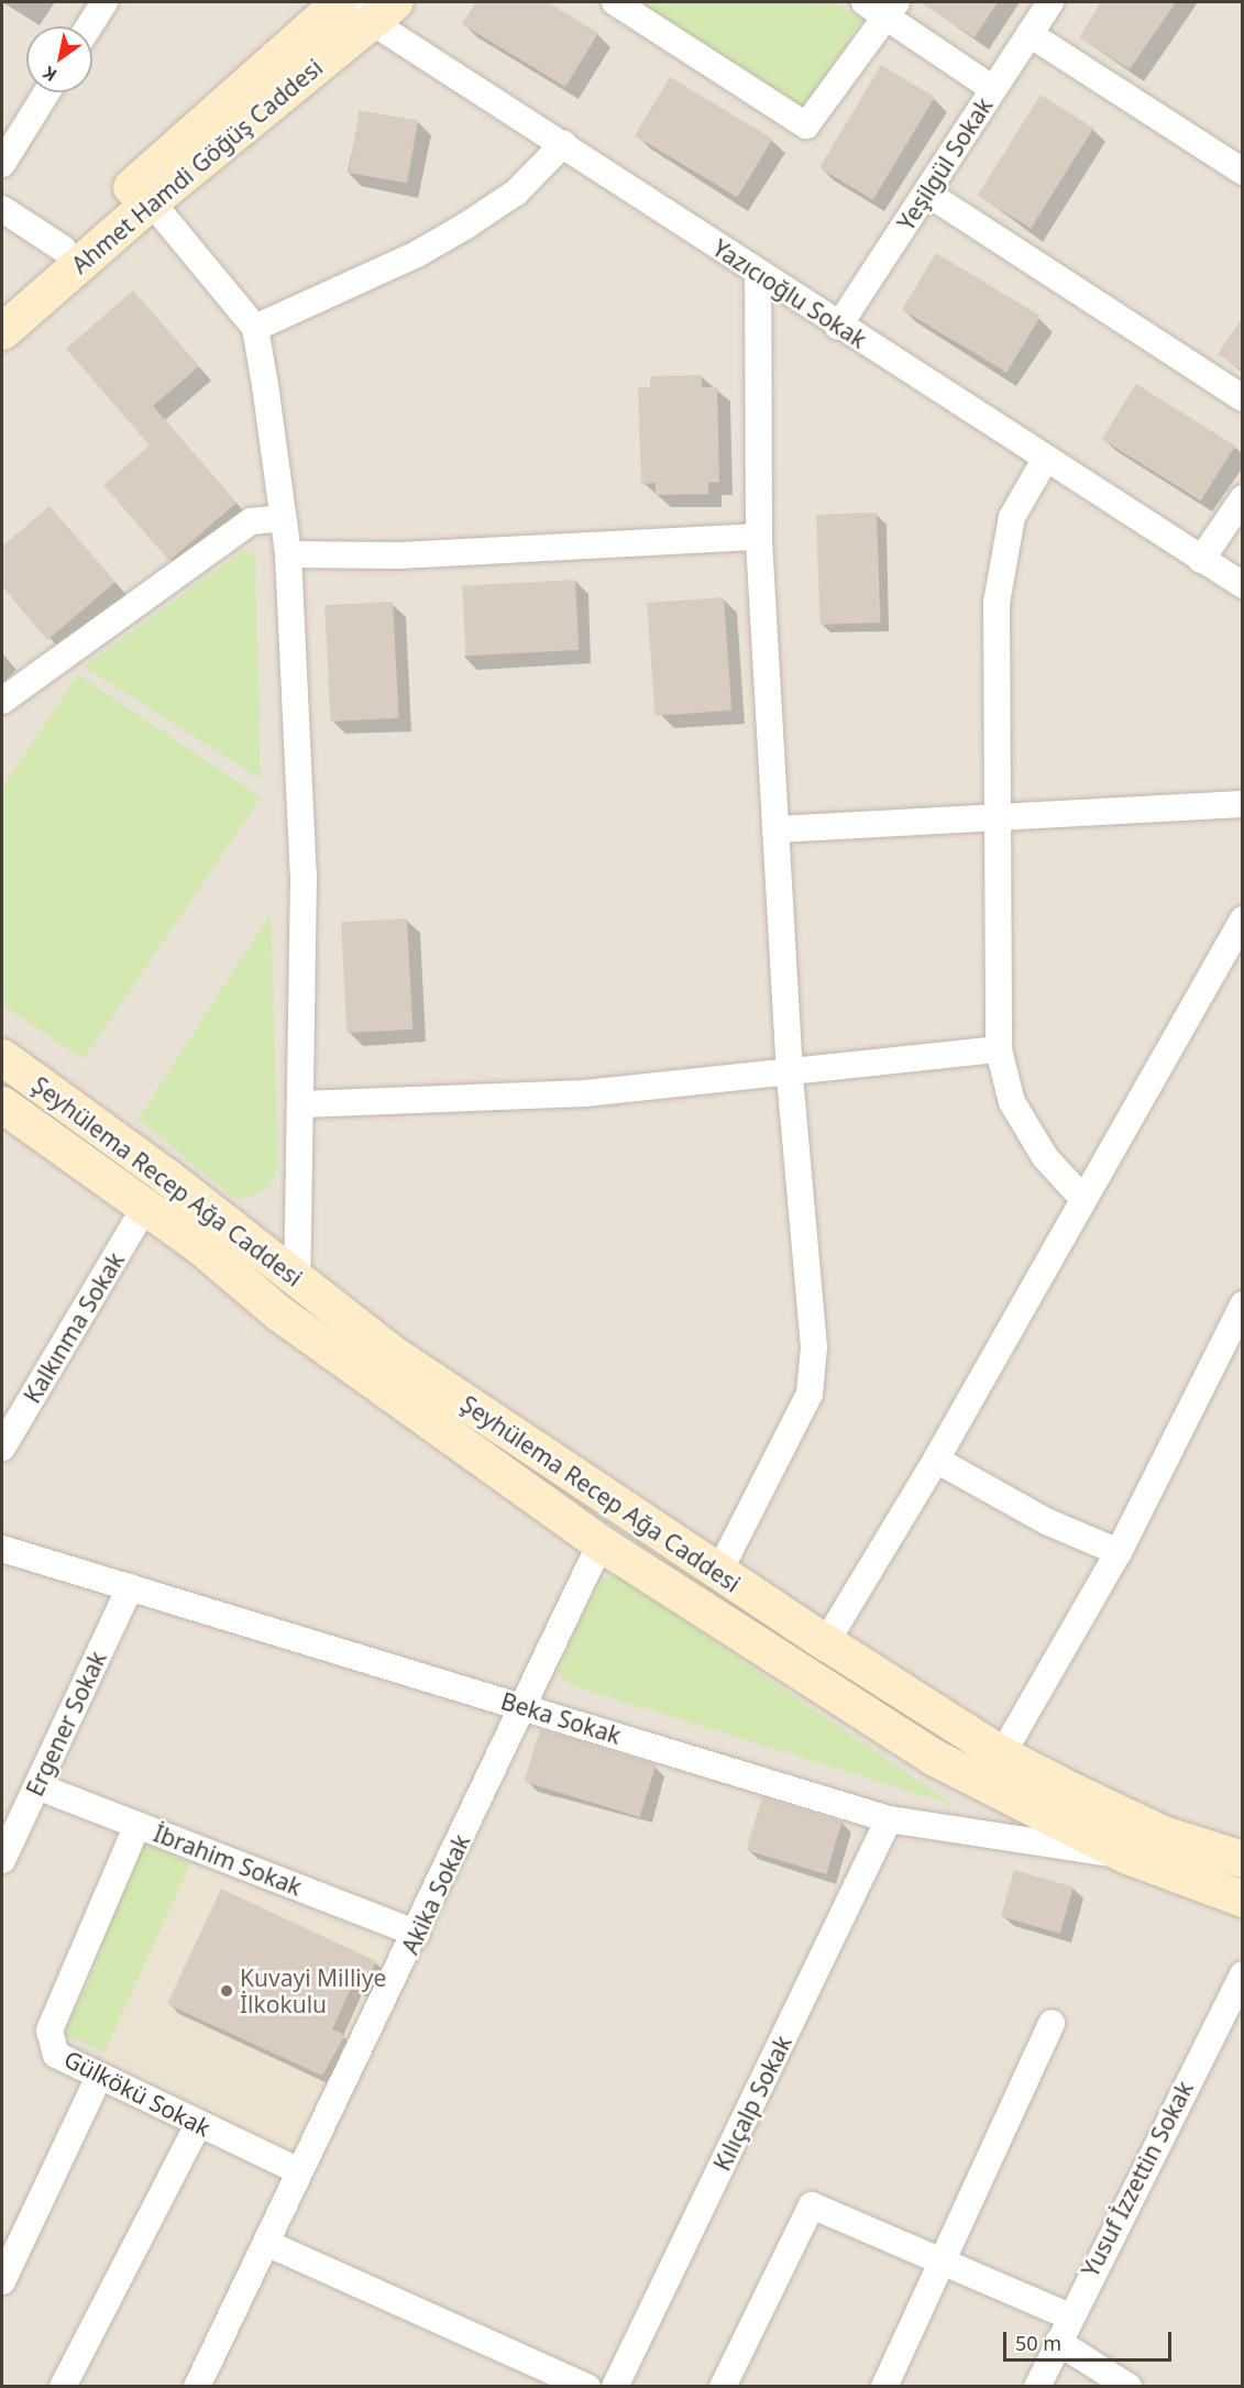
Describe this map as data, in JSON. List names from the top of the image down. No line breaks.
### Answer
{"streets":{"street":["Yeşilgül Sokak","Ahmet Hamdi Göğüş Caddesi","Yazıcıoğlu Sokak","Şeyhülema Recep Ağa Caddesi","Kalkınma Sokak","Beka Sokak","Ergener Sokak","İbrahim Sokak","Akika Sokak","Gülkökü Sokak","Kılıçalp Sokak","Yusuf İzzettin Sokak"]},"crossings":[["Yeşilgül Sokak","Yazıcıoğlu Sokak"],["Ahmet Hamdi Göğüş Caddesi","Yazıcıoğlu Sokak"],["Şeyhülema Recep Ağa Caddesi","Kalkınma Sokak"],["Şeyhülema Recep Ağa Caddesi","Beka Sokak"],["Şeyhülema Recep Ağa Caddesi","Akika Sokak"],["Beka Sokak","Ergener Sokak"],["Beka Sokak","Akika Sokak"],["Beka Sokak","Kılıçalp Sokak"],["Ergener Sokak","İbrahim Sokak"],["İbrahim Sokak","Akika Sokak"],["İbrahim Sokak","Gülkökü Sokak"],["Akika Sokak","Gülkökü Sokak"]],"places":["Kuvayi Milliye İlkokulu"],"scale_bar":"50 m","north":"bottom left"}
